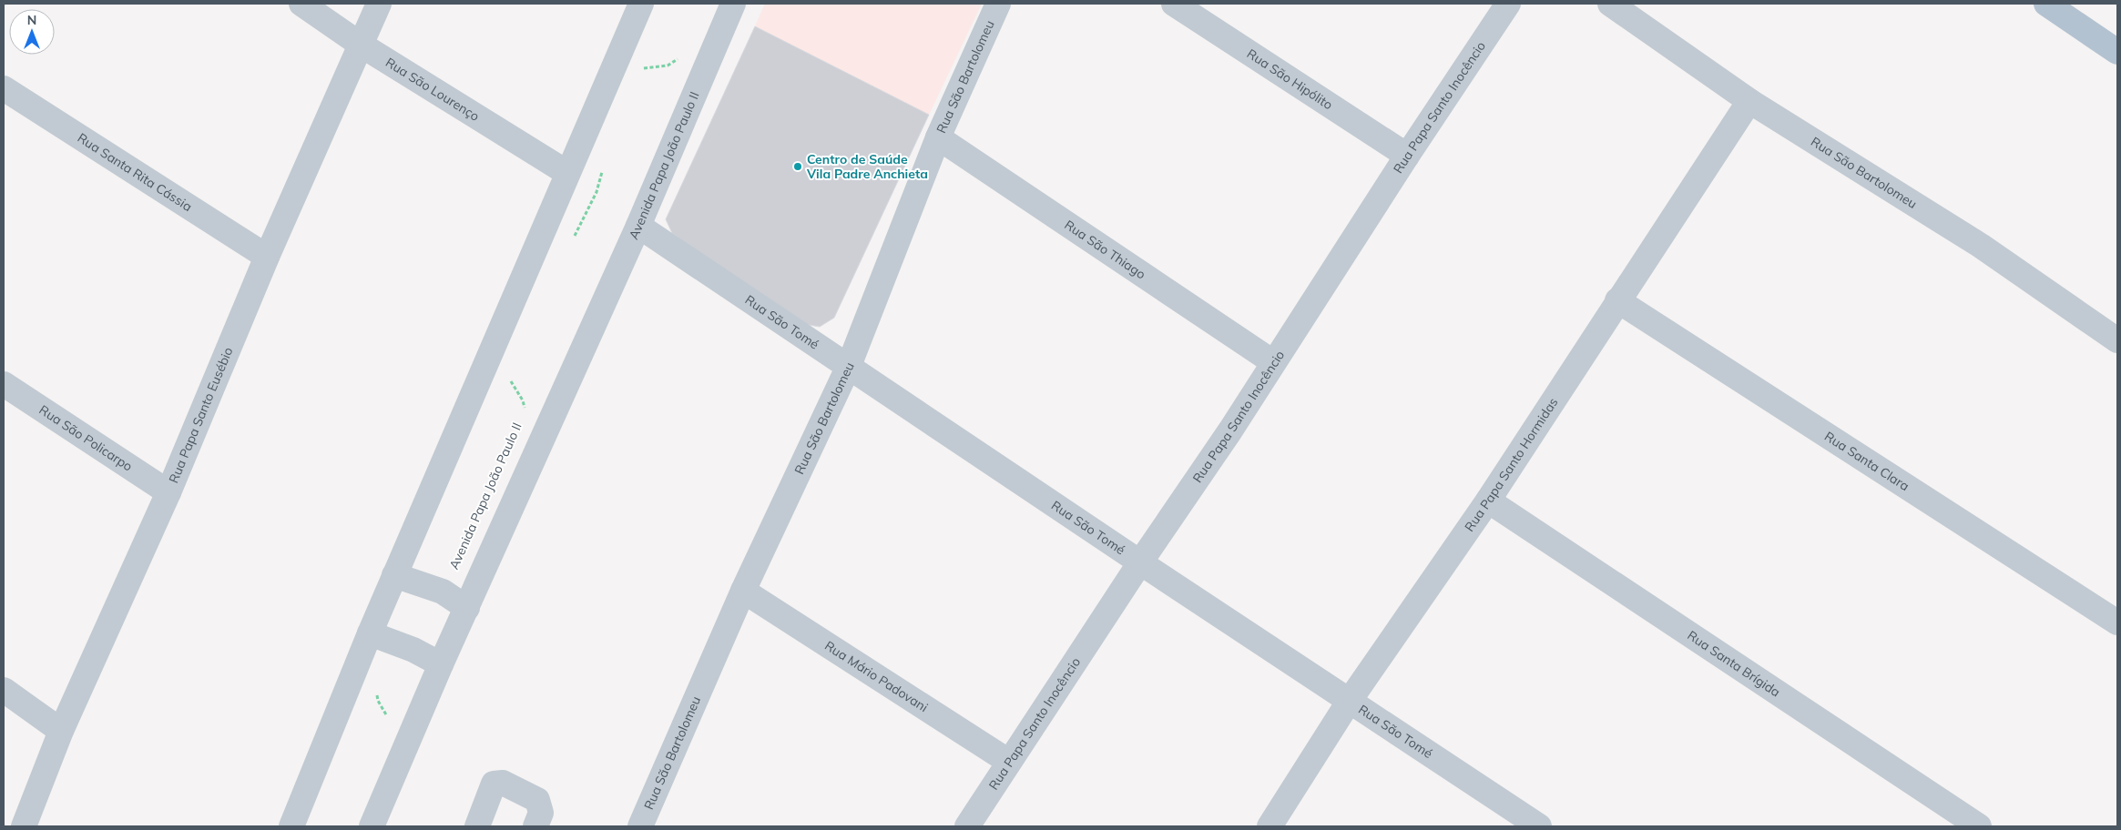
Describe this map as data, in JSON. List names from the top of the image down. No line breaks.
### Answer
{"streets":{"street":["Rua São Bartolomeu","Rua São Hipólito","Rua São Lourenço","Rua Papa Santo Inocêncio","Avenida Papa João Paulo II","Rua Santa Rita Cássia","Rua São Thiago","Rua São Tomé","Rua Papa Santo Eusébio","Rua São Policarpo","Rua Santa Clara","Rua Papa Santo Hormidas","Rua Santa Brígida","Rua Mário Padovani"]},"crossings":[["Rua São Bartolomeu","Rua São Thiago"],["Rua São Bartolomeu","Rua São Tomé"],["Rua São Bartolomeu","Rua Papa Santo Hormidas"],["Rua São Bartolomeu","Rua Mário Padovani"],["Rua São Hipólito","Rua Papa Santo Inocêncio"],["Rua São Lourenço","Rua Papa Santo Eusébio"],["Rua Papa Santo Inocêncio","Rua São Thiago"],["Rua Papa Santo Inocêncio","Rua São Tomé"],["Rua Papa Santo Inocêncio","Rua Mário Padovani"],["Avenida Papa João Paulo II","Rua São Tomé"],["Rua Santa Rita Cássia","Rua Papa Santo Eusébio"],["Rua São Tomé","Rua Papa Santo Hormidas"],["Rua Papa Santo Eusébio","Rua São Policarpo"],["Rua Santa Clara","Rua Papa Santo Hormidas"],["Rua Papa Santo Hormidas","Rua Santa Brígida"]],"places":["Centro de Saúde Vila Padre Anchieta"],"north":"top"}
